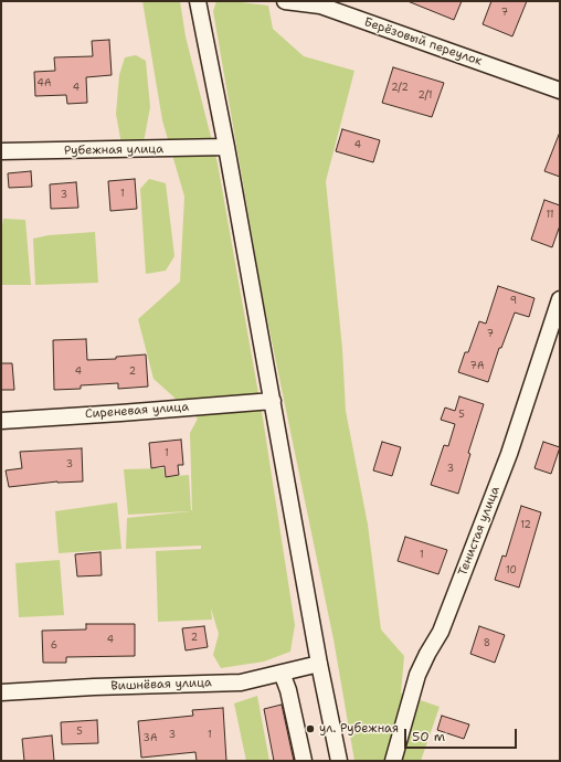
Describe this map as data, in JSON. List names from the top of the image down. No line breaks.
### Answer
{"streets":{"street":["Берёзовый переулок","Рубежная улица","Сиреневая улица","Тенистая улица","Вишнёвая улица"]},"places":["ул. Рубежная"],"house_numbers":["7","4А","4","2/2","2/1","4","1","3","11","9","7","7А","4","2","5","1","3","3","12","1","10","2","4","8","6","5","3","1","3А"],"scale_bar":"50 m"}
